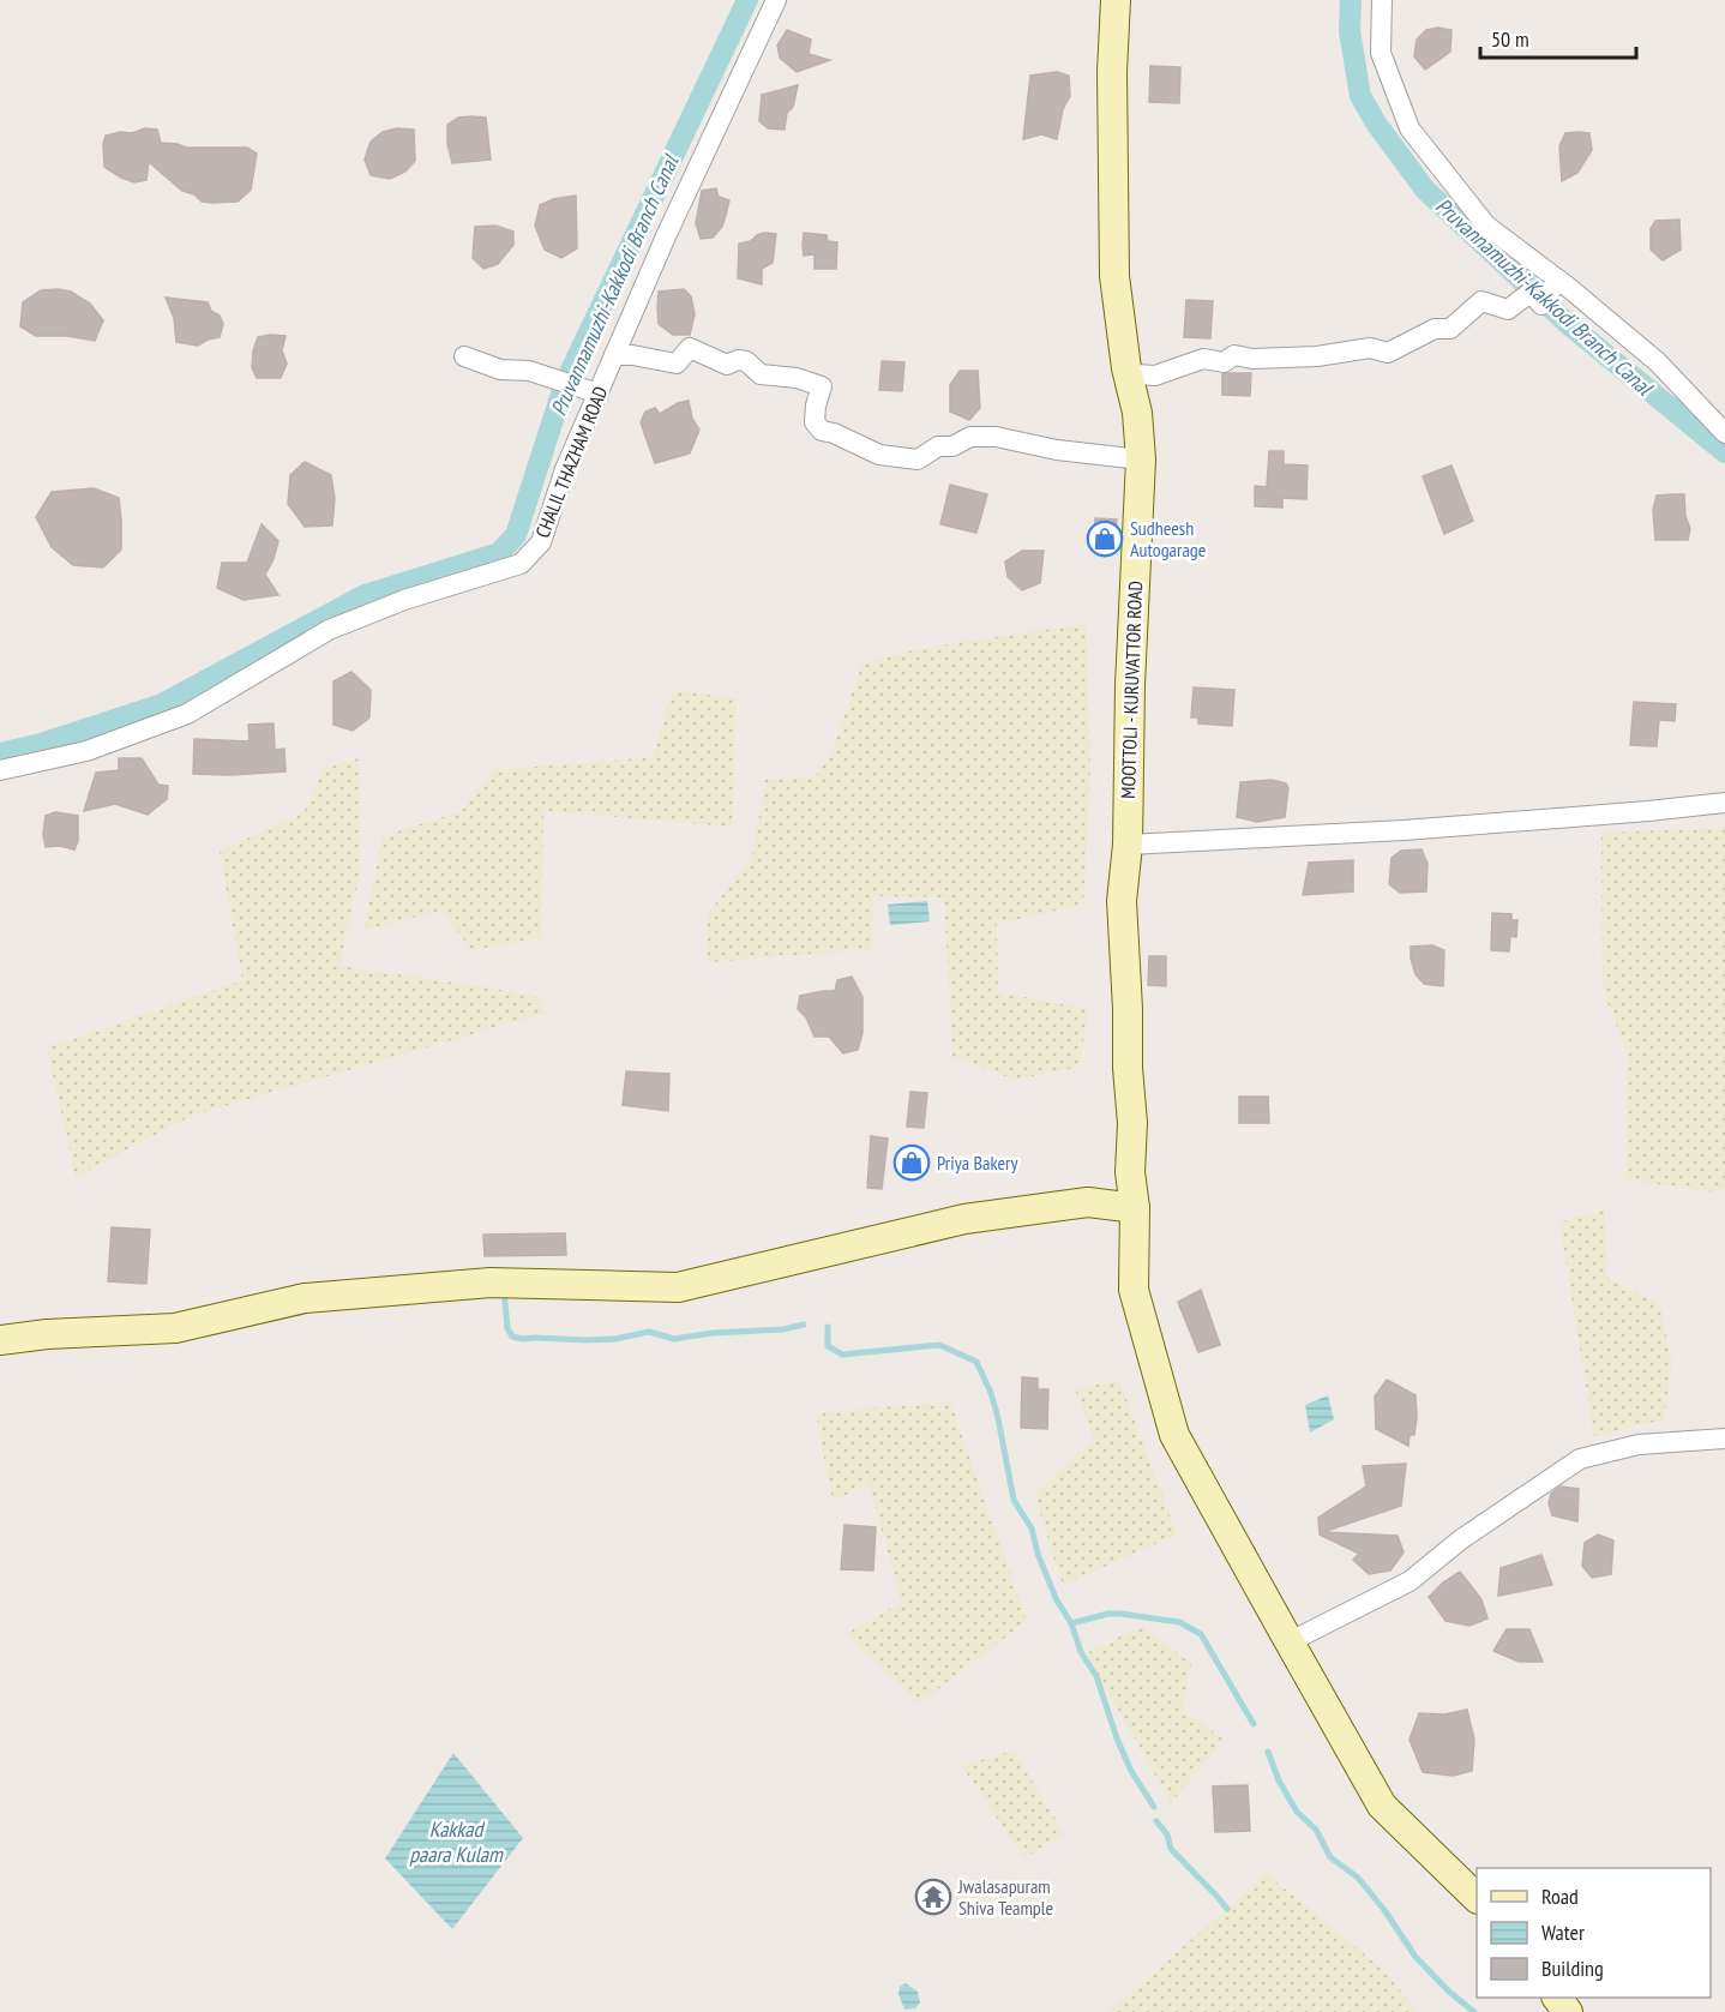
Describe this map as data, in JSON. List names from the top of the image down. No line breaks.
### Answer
{"streets":{"main road":["MOOTTOLI - KURUVATTOR ROAD"],"street":["CHALIL THAZHAM ROAD"]},"water":["Pruvannamuzhi-Kakkodi Branch Canal","Kakkad paara Kulam"],"places":{"shop":["Sudheesh Autogarage","Priya Bakery"],"temple":["Jwalasapuram Shiva Teample"]},"legend":["Road","Water","Building"],"scale_bar":"50 m"}
